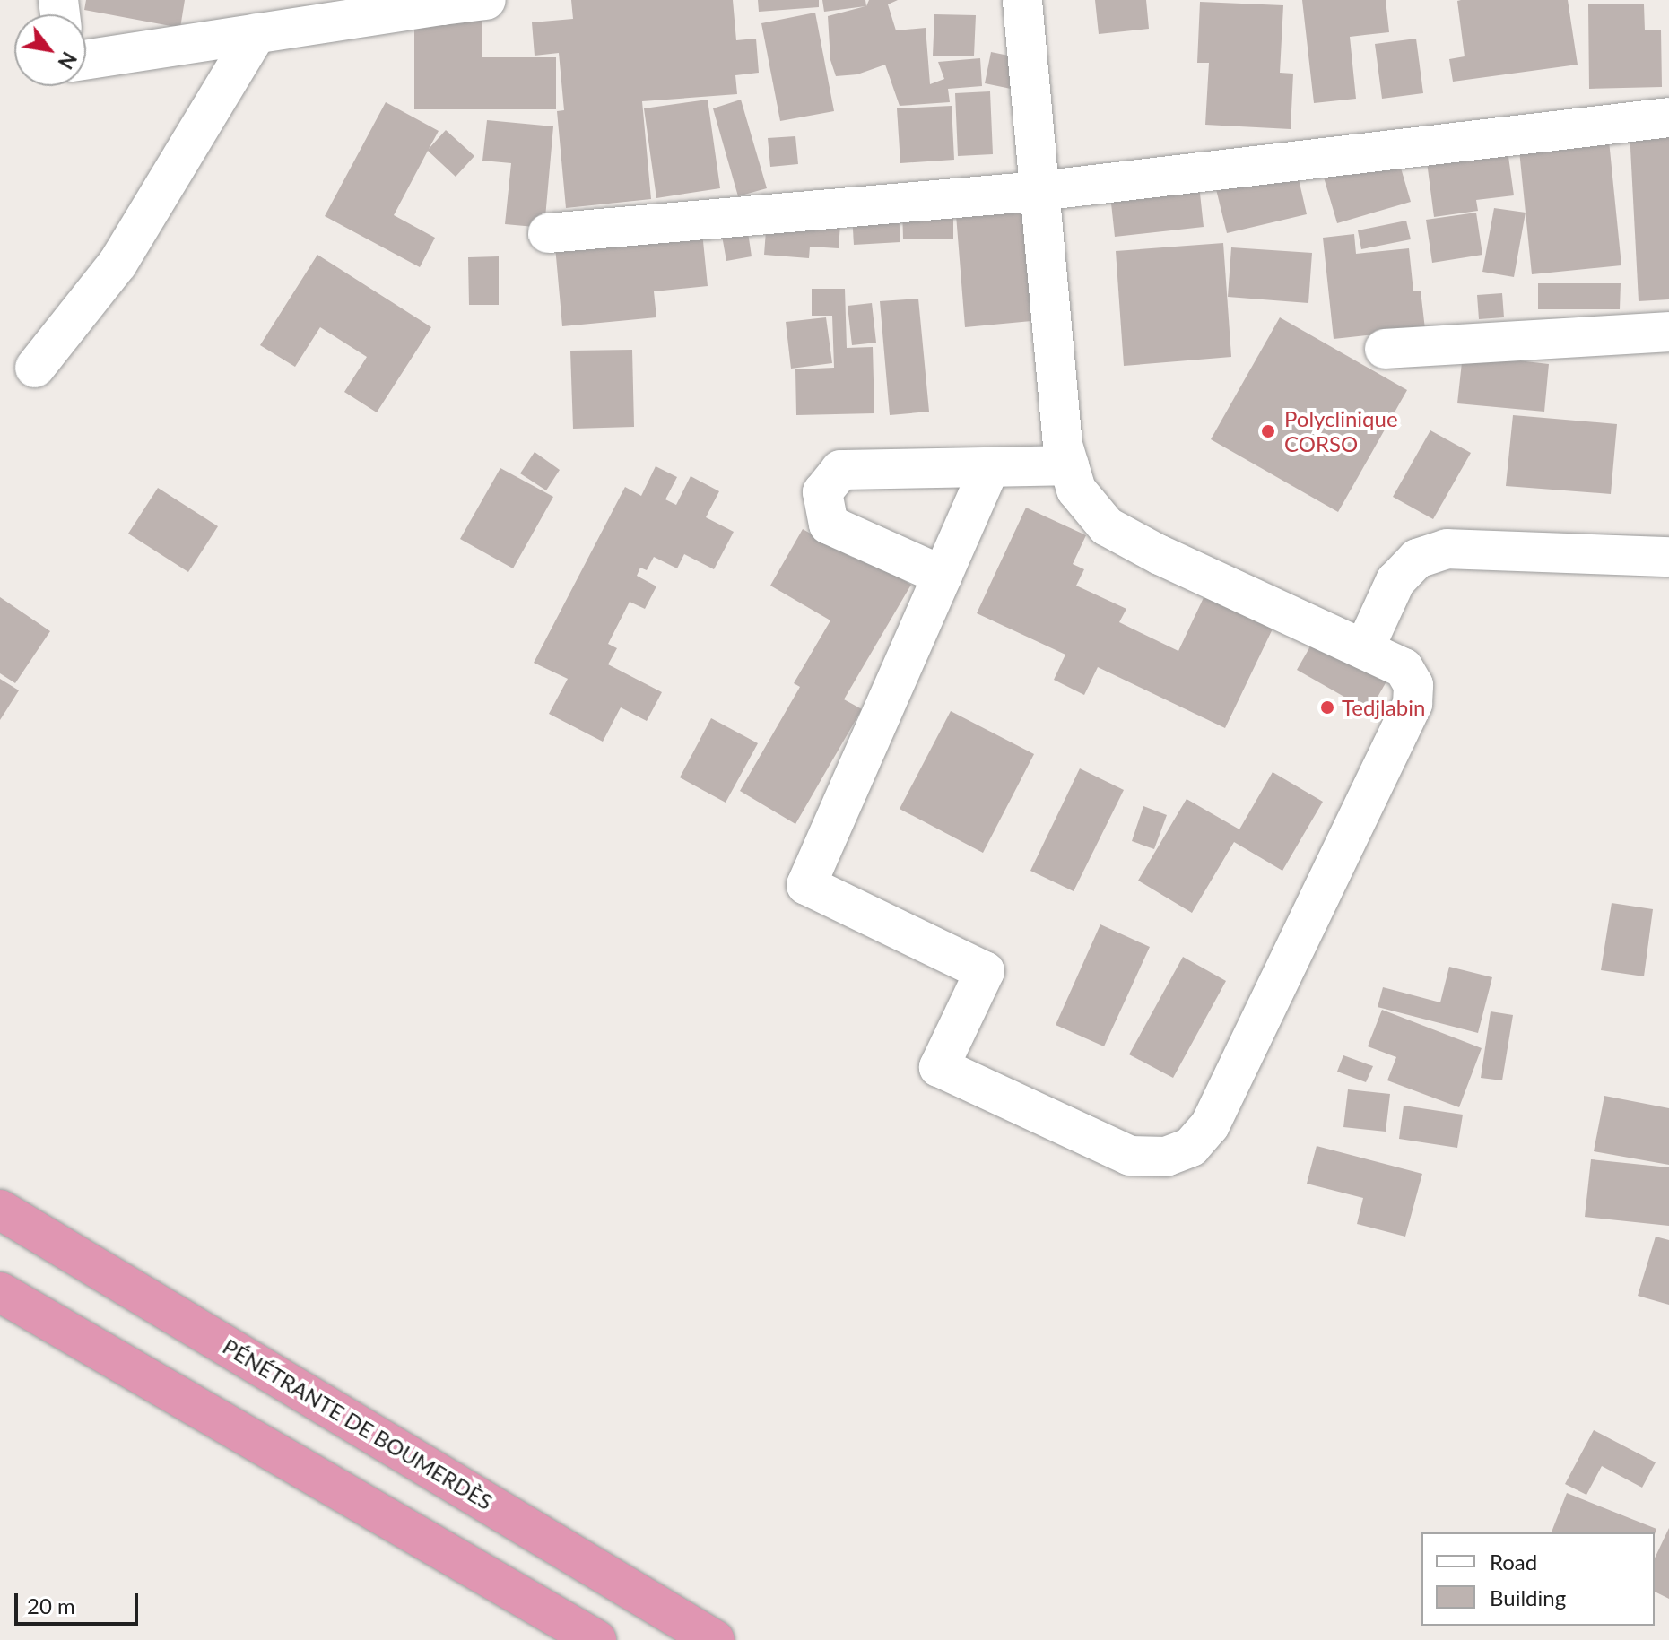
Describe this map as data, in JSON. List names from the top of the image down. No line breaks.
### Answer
{"streets":{"highway":["PÉNÉTRANTE DE BOUMERDÈS"]},"places":["Polyclinique CORSO","Tedjlabin"],"legend":["Road","Building"],"scale_bar":"20 m","north":"bottom right"}
